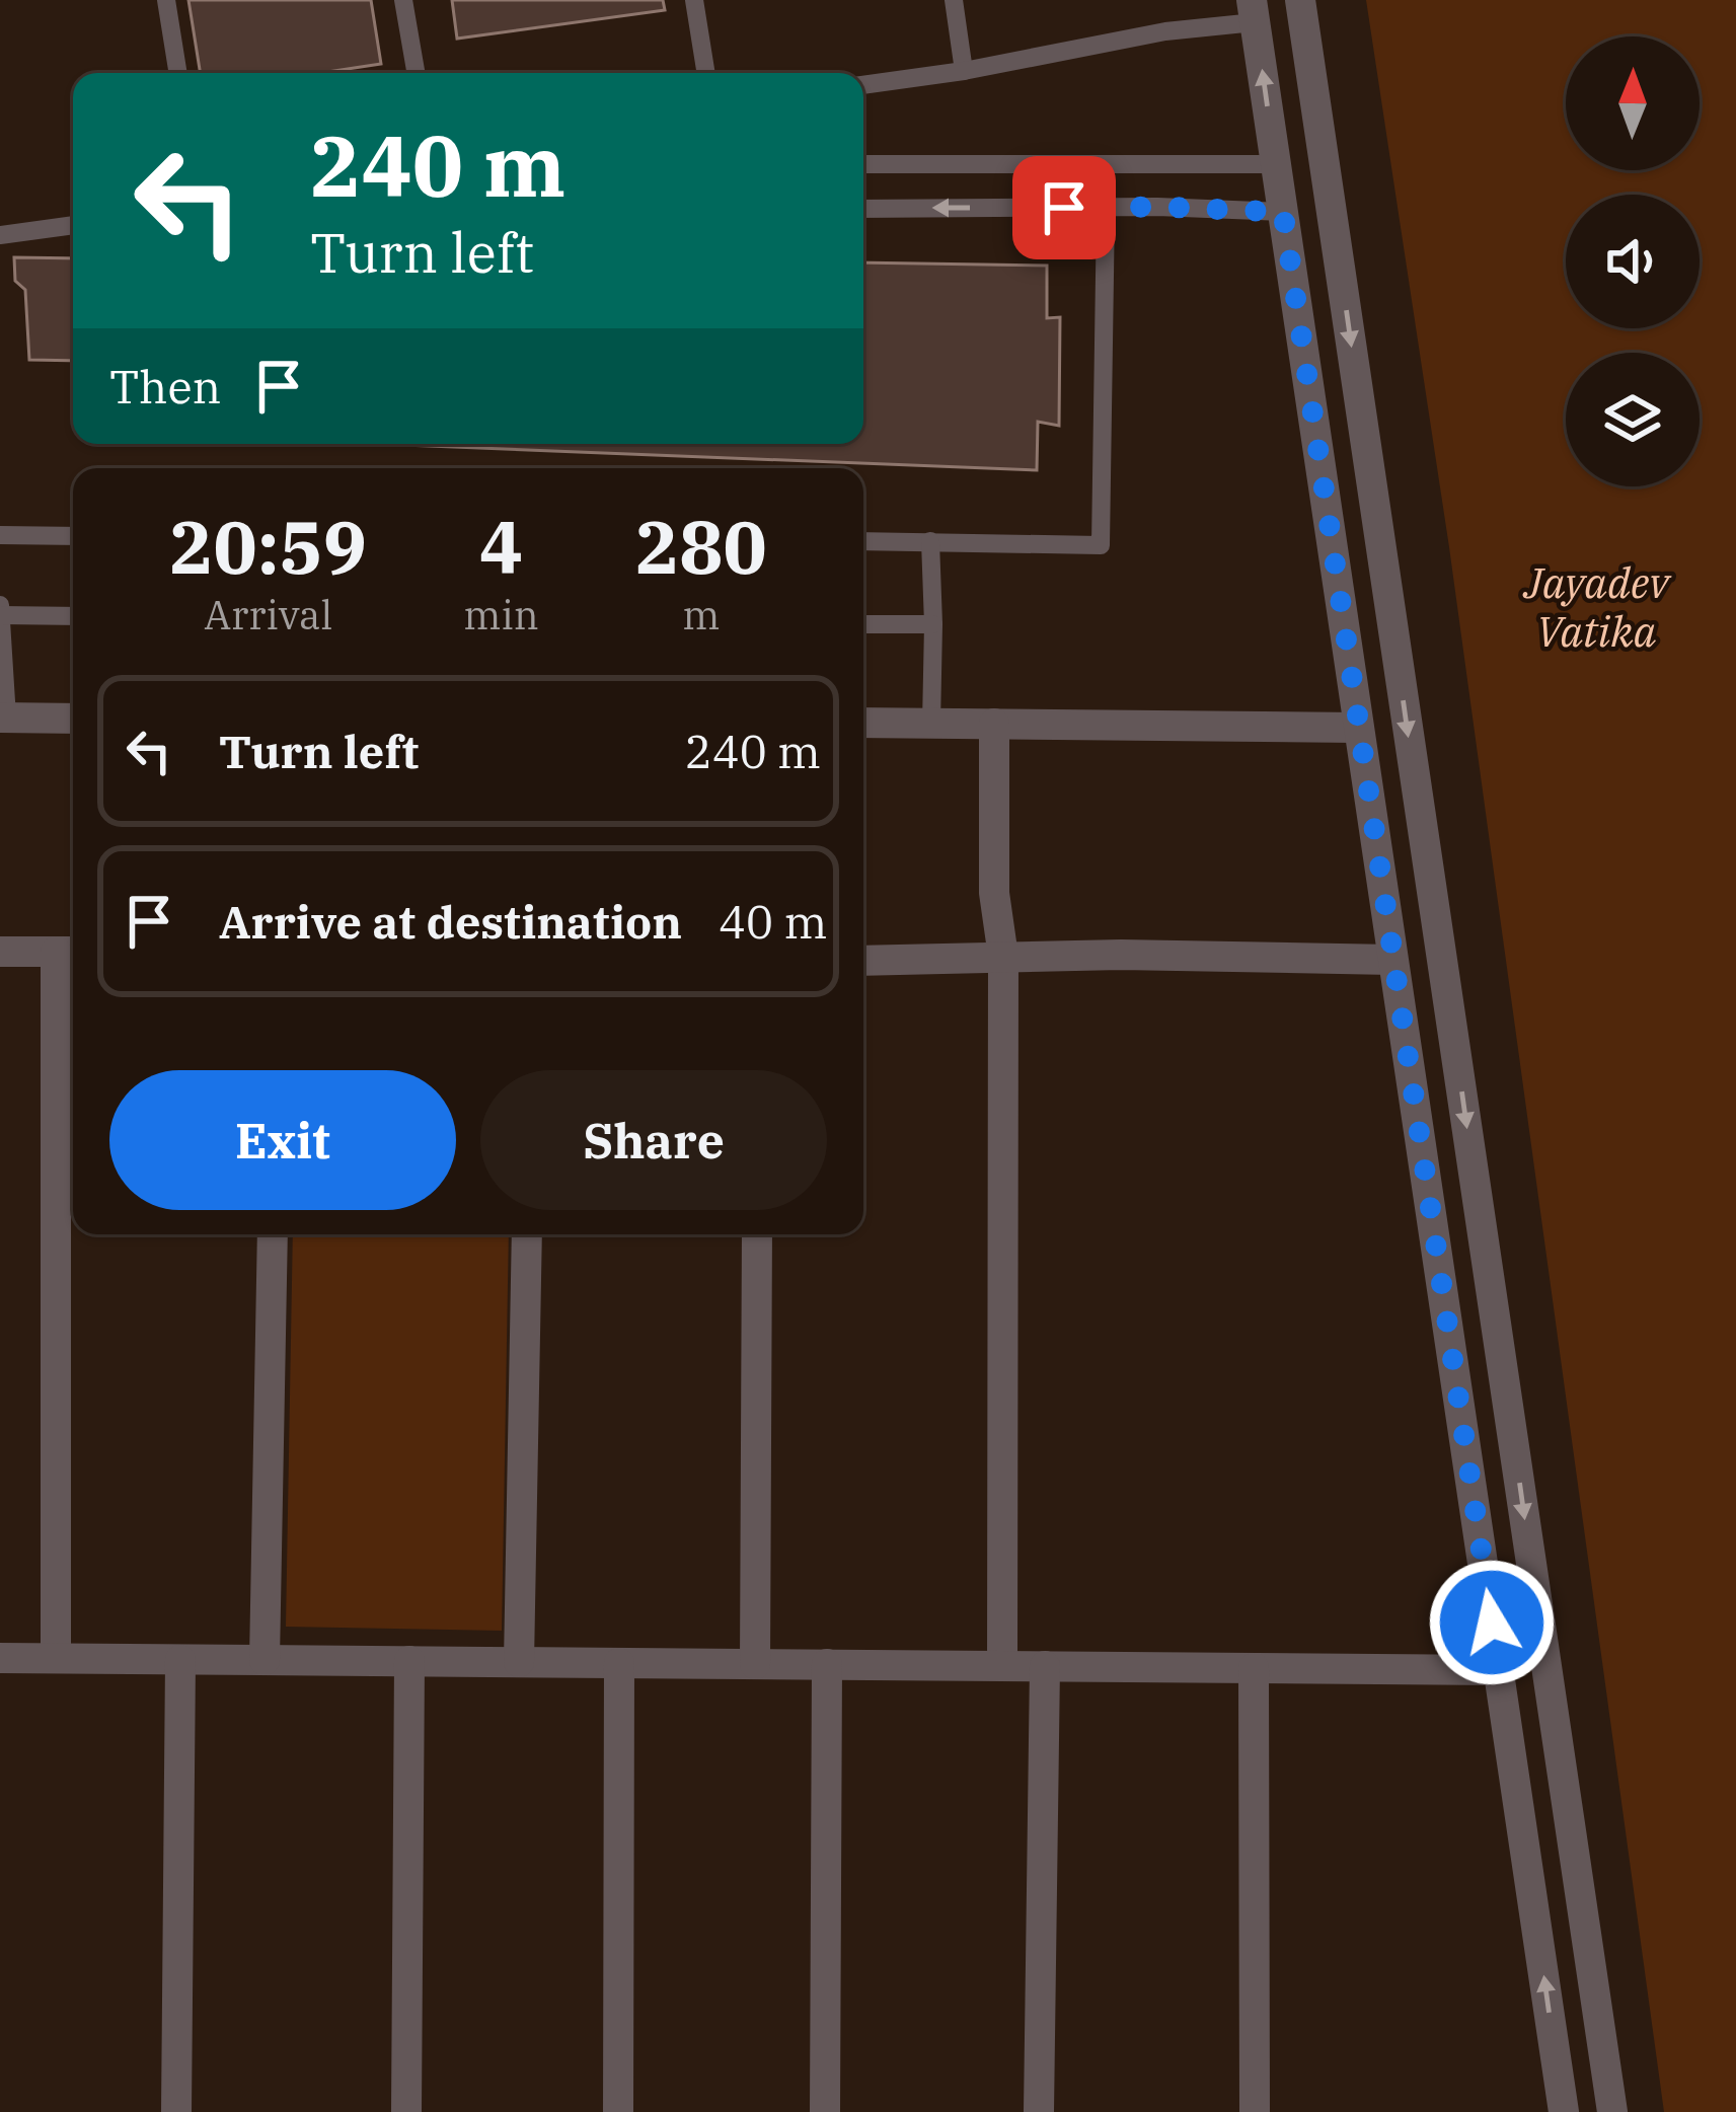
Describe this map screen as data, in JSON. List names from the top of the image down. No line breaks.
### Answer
{"parks":["Jayadev Vatika"],"north":"top","page":{"turn":["240 m","Turn left"],"then":"Then","eta":["20:59","Arrival","4","min","280","m"],"list":[{"name":"Turn left","value":"240 m"},{"name":"Arrive at destination","value":"40 m"}],"buttons":["Exit","Share"]}}
